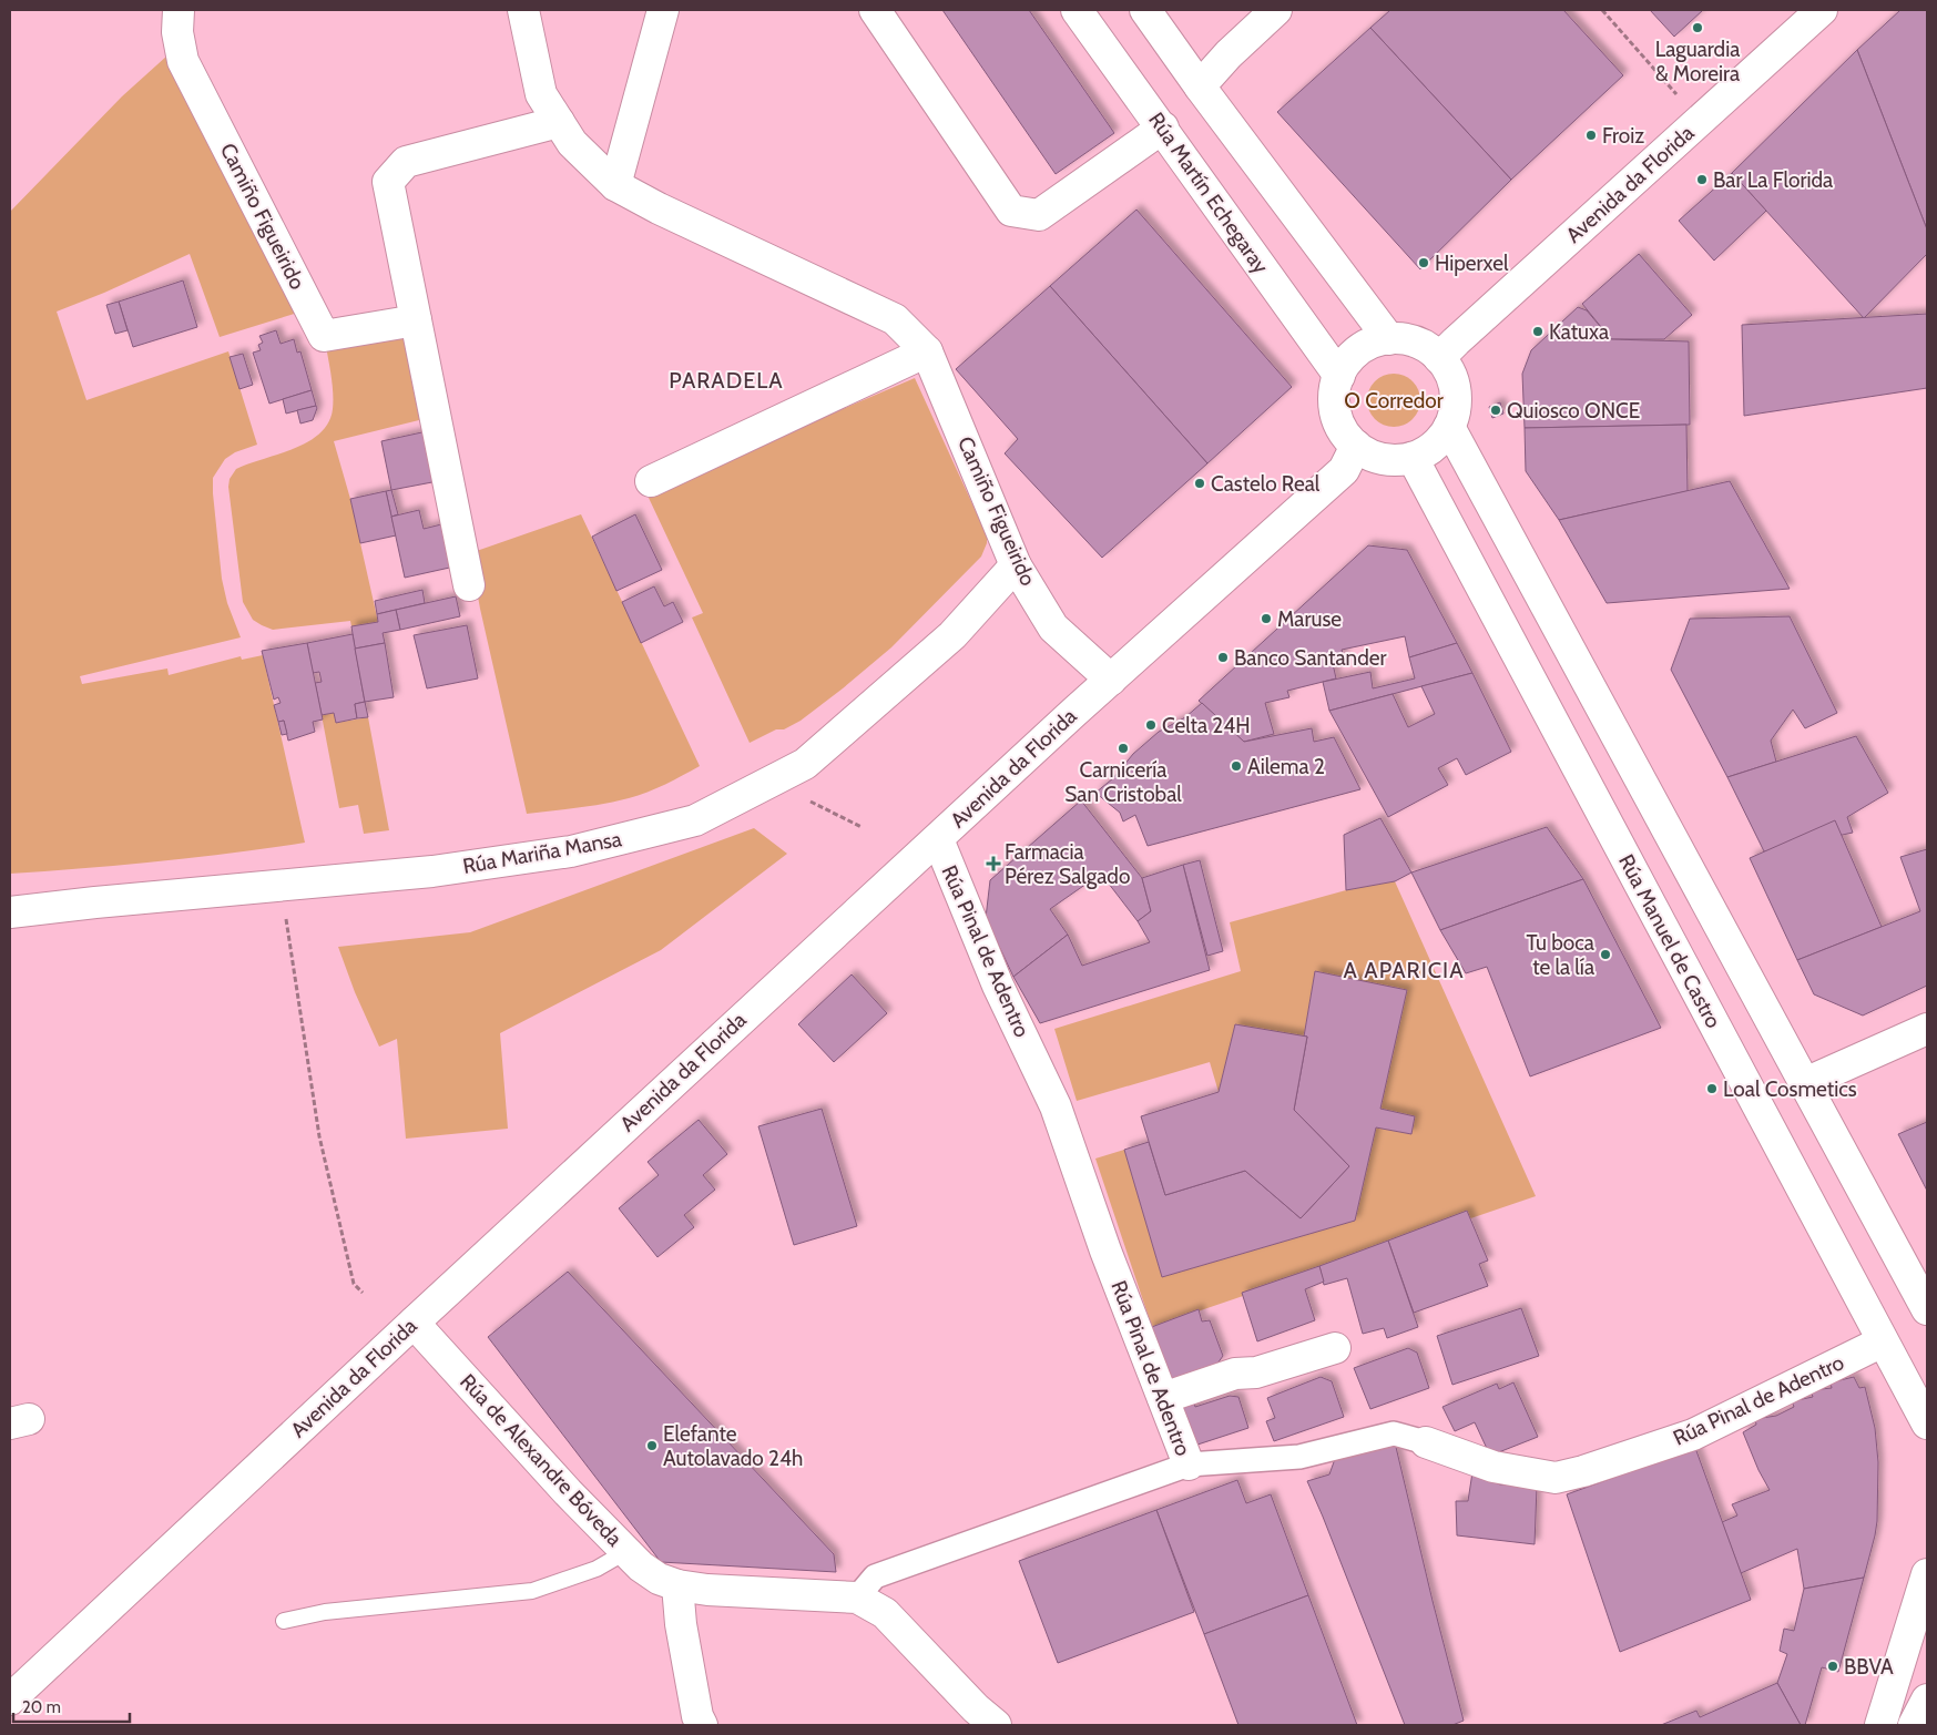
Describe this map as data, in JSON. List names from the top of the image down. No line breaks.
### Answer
{"streets":{"street":["Avenida da Florida","Rúa Martín Echegaray","Camiño Figueirido","Rúa Mariña Mansa","Rúa Manuel de Castro","Rúa Pinal de Adentro","Rúa de Alexandre Bóveda"]},"crossings":[["Avenida da Florida","Rúa Martín Echegaray"],["Avenida da Florida","Camiño Figueirido"],["Avenida da Florida","Rúa Manuel de Castro"],["Avenida da Florida","Rúa Pinal de Adentro"],["Avenida da Florida","Rúa de Alexandre Bóveda"],["Rúa Martín Echegaray","Rúa Manuel de Castro"],["Camiño Figueirido","Rúa Mariña Mansa"],["Rúa Manuel de Castro","Rúa Pinal de Adentro"]],"districts":["PARADELA","A APARICIA"],"parks":["O Corredor"],"places":{"other":["Laguardia & Moreira","Froiz","Bar La Florida","Hiperxel","Katuxa","Quiosco ONCE","Castelo Real","Maruse","Banco Santander","Celta 24H","Carnicería San Cristobal","Ailema 2","Tu boca te la lía","Loal Cosmetics","Elefante Autolavado 24h","BBVA"],"health":["Farmacia Pérez Salgado"]},"scale_bar":"20 m"}
